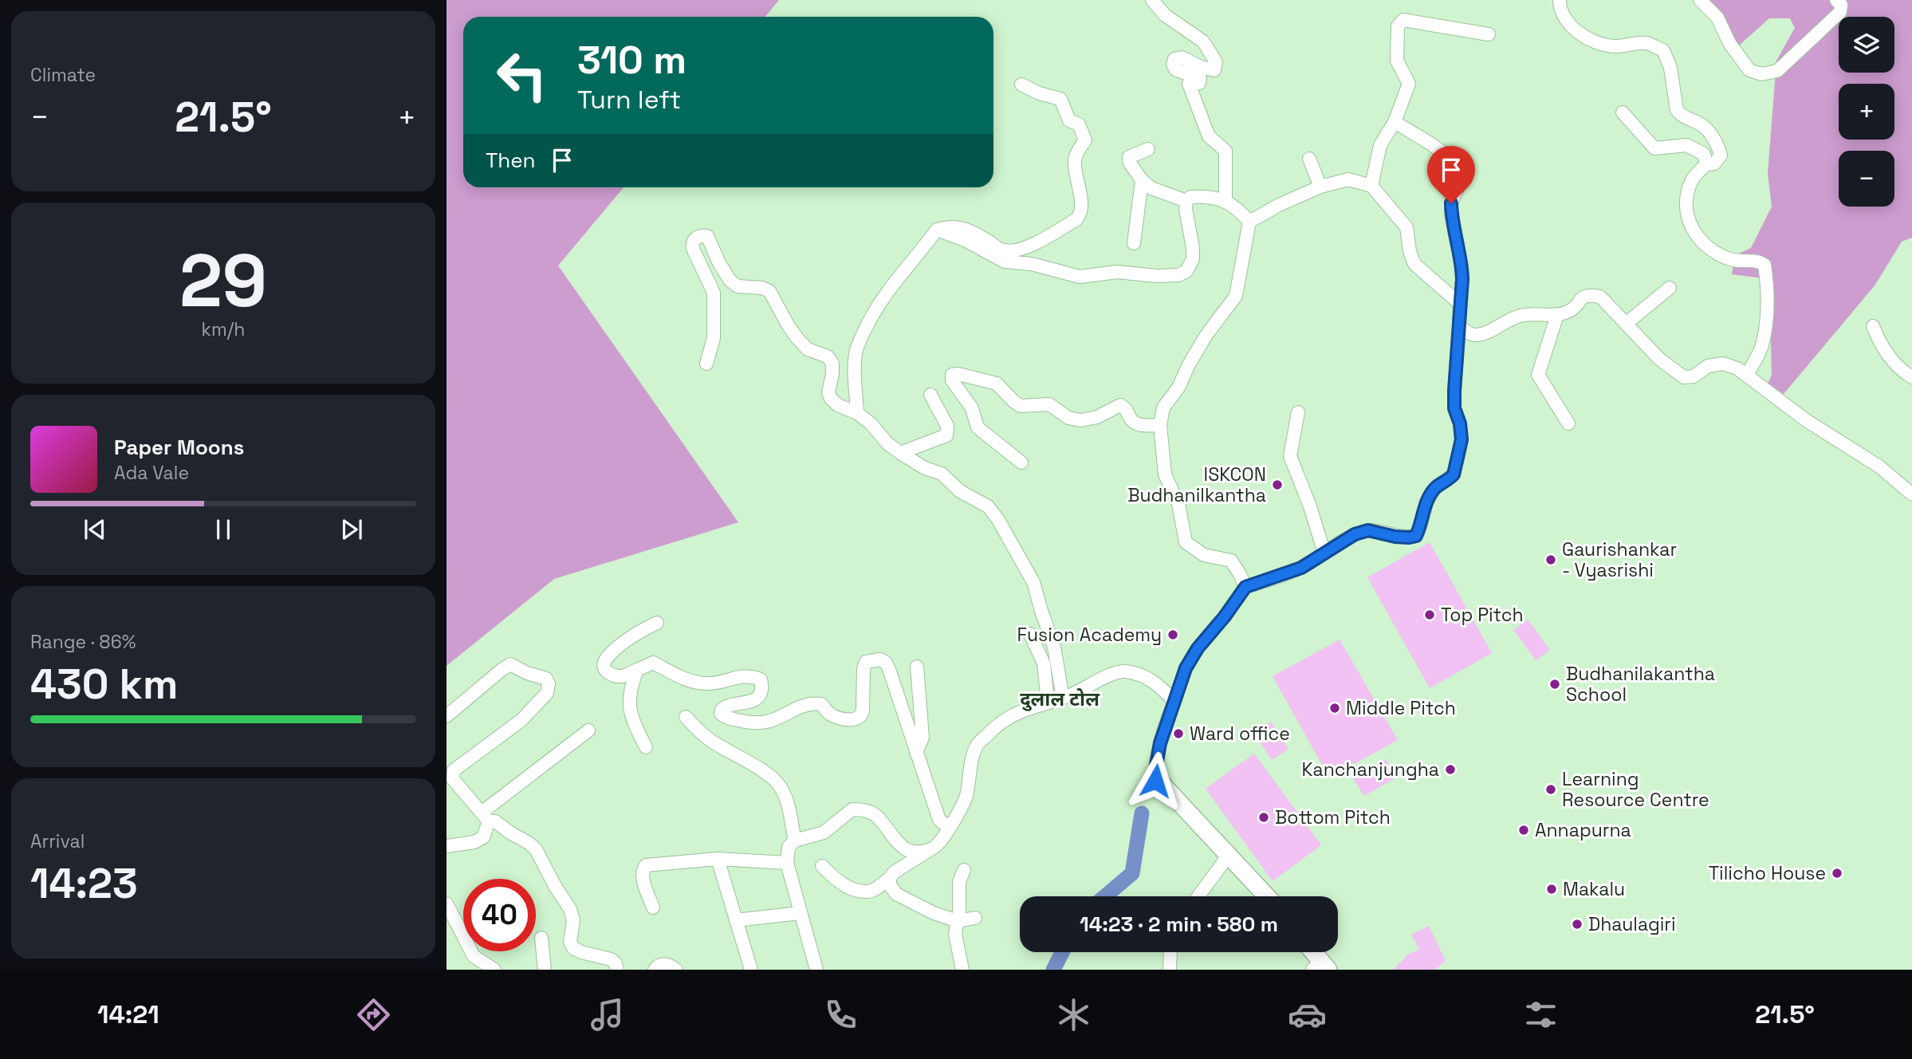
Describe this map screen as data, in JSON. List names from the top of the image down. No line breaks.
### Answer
{"districts":["दुलाल टोल"],"places":["ISKCON Budhanilkantha","Gaurishankar - Vyasrishi","Top Pitch","Fusion Academy","Budhanilakantha School","Middle Pitch","Ward office","Kanchanjungha","Learning Resource Centre","Bottom Pitch","Annapurna","Tilicho House","Makalu","Dhaulagiri"],"page":{"tile":["Climate",["29","km/h"],["Range · 86%","430 km"],["Arrival","14:23"]],"map_buttons":["+","−"],"turn":["310 m","Turn left"],"heat":["−","21.5°","+"],"then":"Then","song":["Paper Moons","Ada Vale"],"limit":"40","trip":"14:23 · 2 min · 580 m","tabs":["14:21","21.5°"]}}
